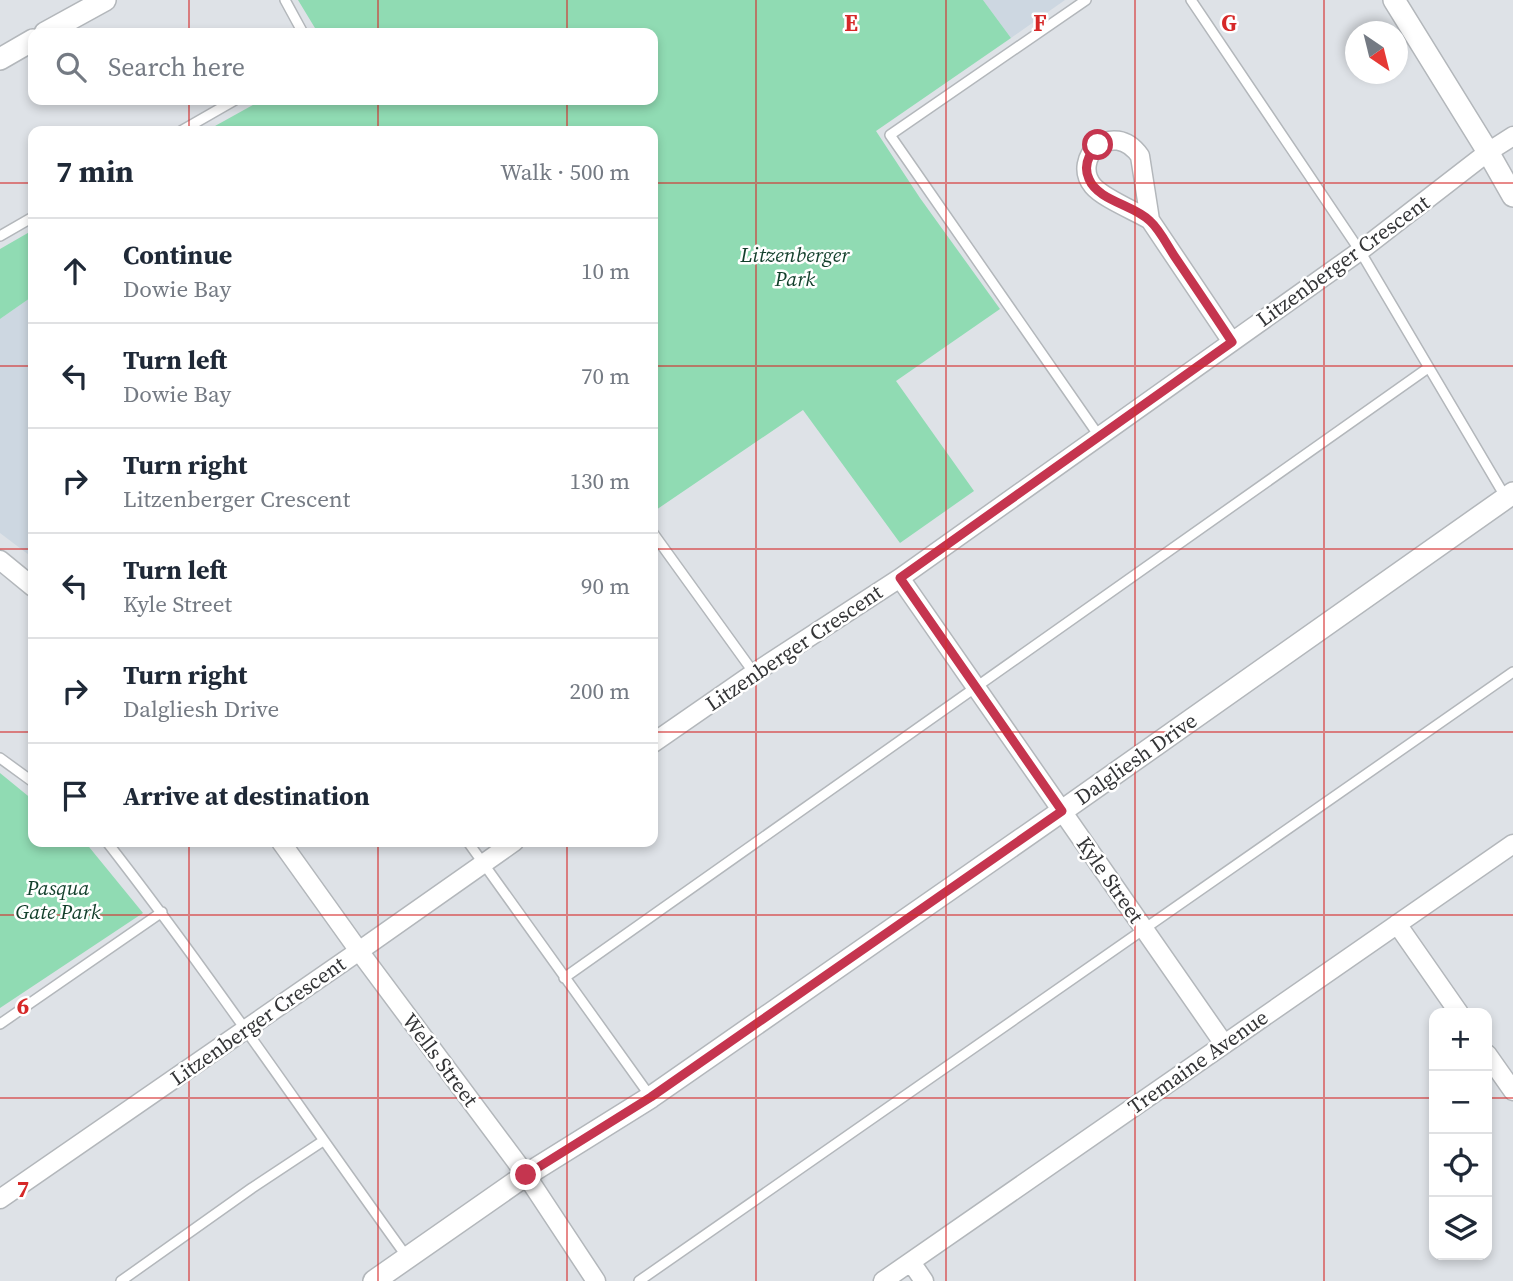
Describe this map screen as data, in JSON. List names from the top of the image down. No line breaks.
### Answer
{"streets":{"street":["Litzenberger Crescent","Dalgliesh Drive","Kyle Street","Wells Street","Tremaine Avenue"]},"crossings":[["Litzenberger Crescent","Kyle Street"],["Litzenberger Crescent","Wells Street"],["Dalgliesh Drive","Kyle Street"],["Dalgliesh Drive","Wells Street"],["Kyle Street","Tremaine Avenue"]],"parks":["Litzenberger Park","Pasqua Gate Park"],"north":"bottom right","page":{"search":"Search here","heading":["7 min","Walk · 500 m"],"list":[["Continue","Dowie Bay","10 m"],["Turn left","Dowie Bay","70 m"],["Turn right","Litzenberger Crescent","130 m"],["Turn left","Kyle Street","90 m"],["Turn right","Dalgliesh Drive","200 m"],"Arrive at destination"],"map_buttons":["+","−"]},"grid":{"columns":["E","F","G"],"rows":["6","7"]}}
